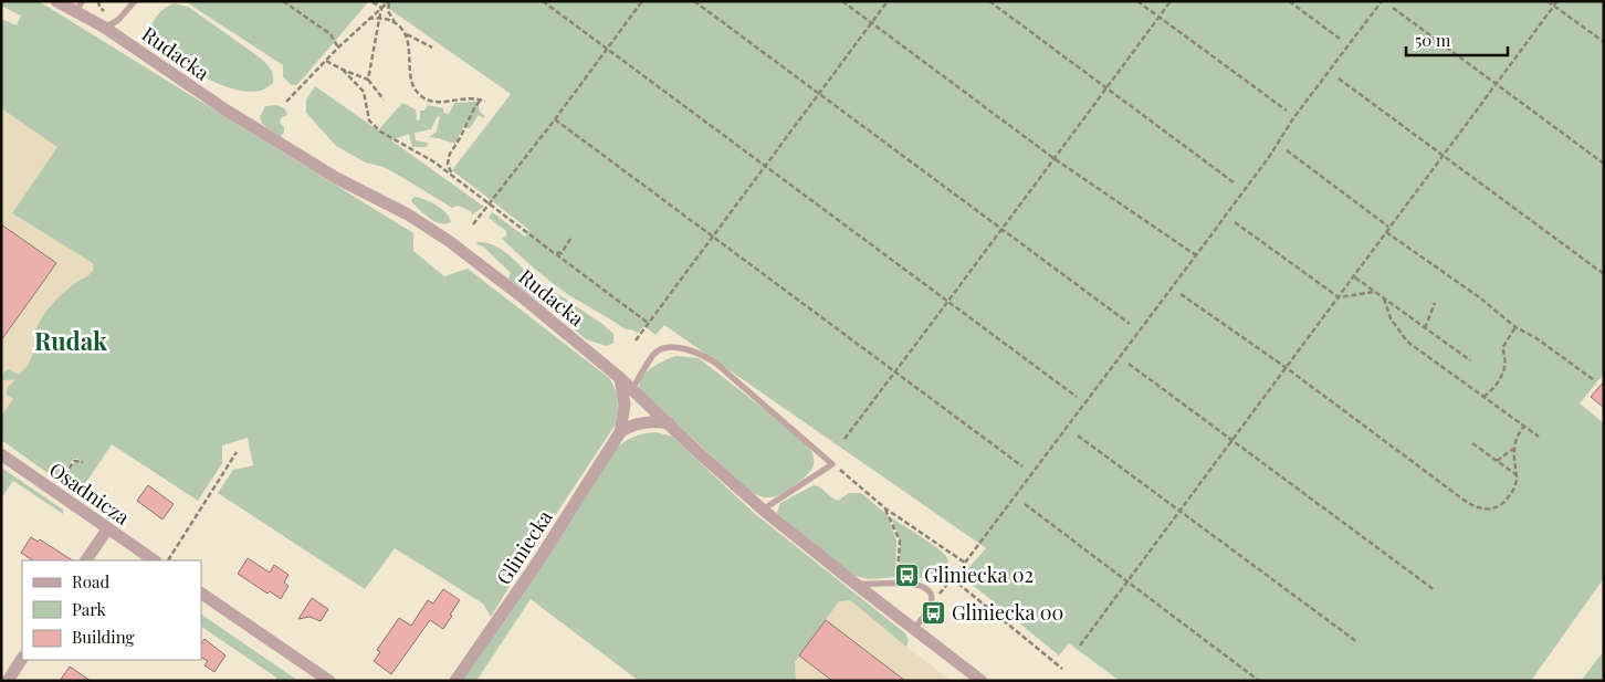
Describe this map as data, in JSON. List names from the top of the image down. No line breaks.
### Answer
{"streets":{"street":["Rudacka","Osadnicza","Gliniecka"]},"crossings":[["Rudacka","Gliniecka"]],"districts":["Rudak"],"places":{"bus stop":["Gliniecka 02","Gliniecka 00"]},"legend":["Road","Park","Building"],"scale_bar":"50 m"}
